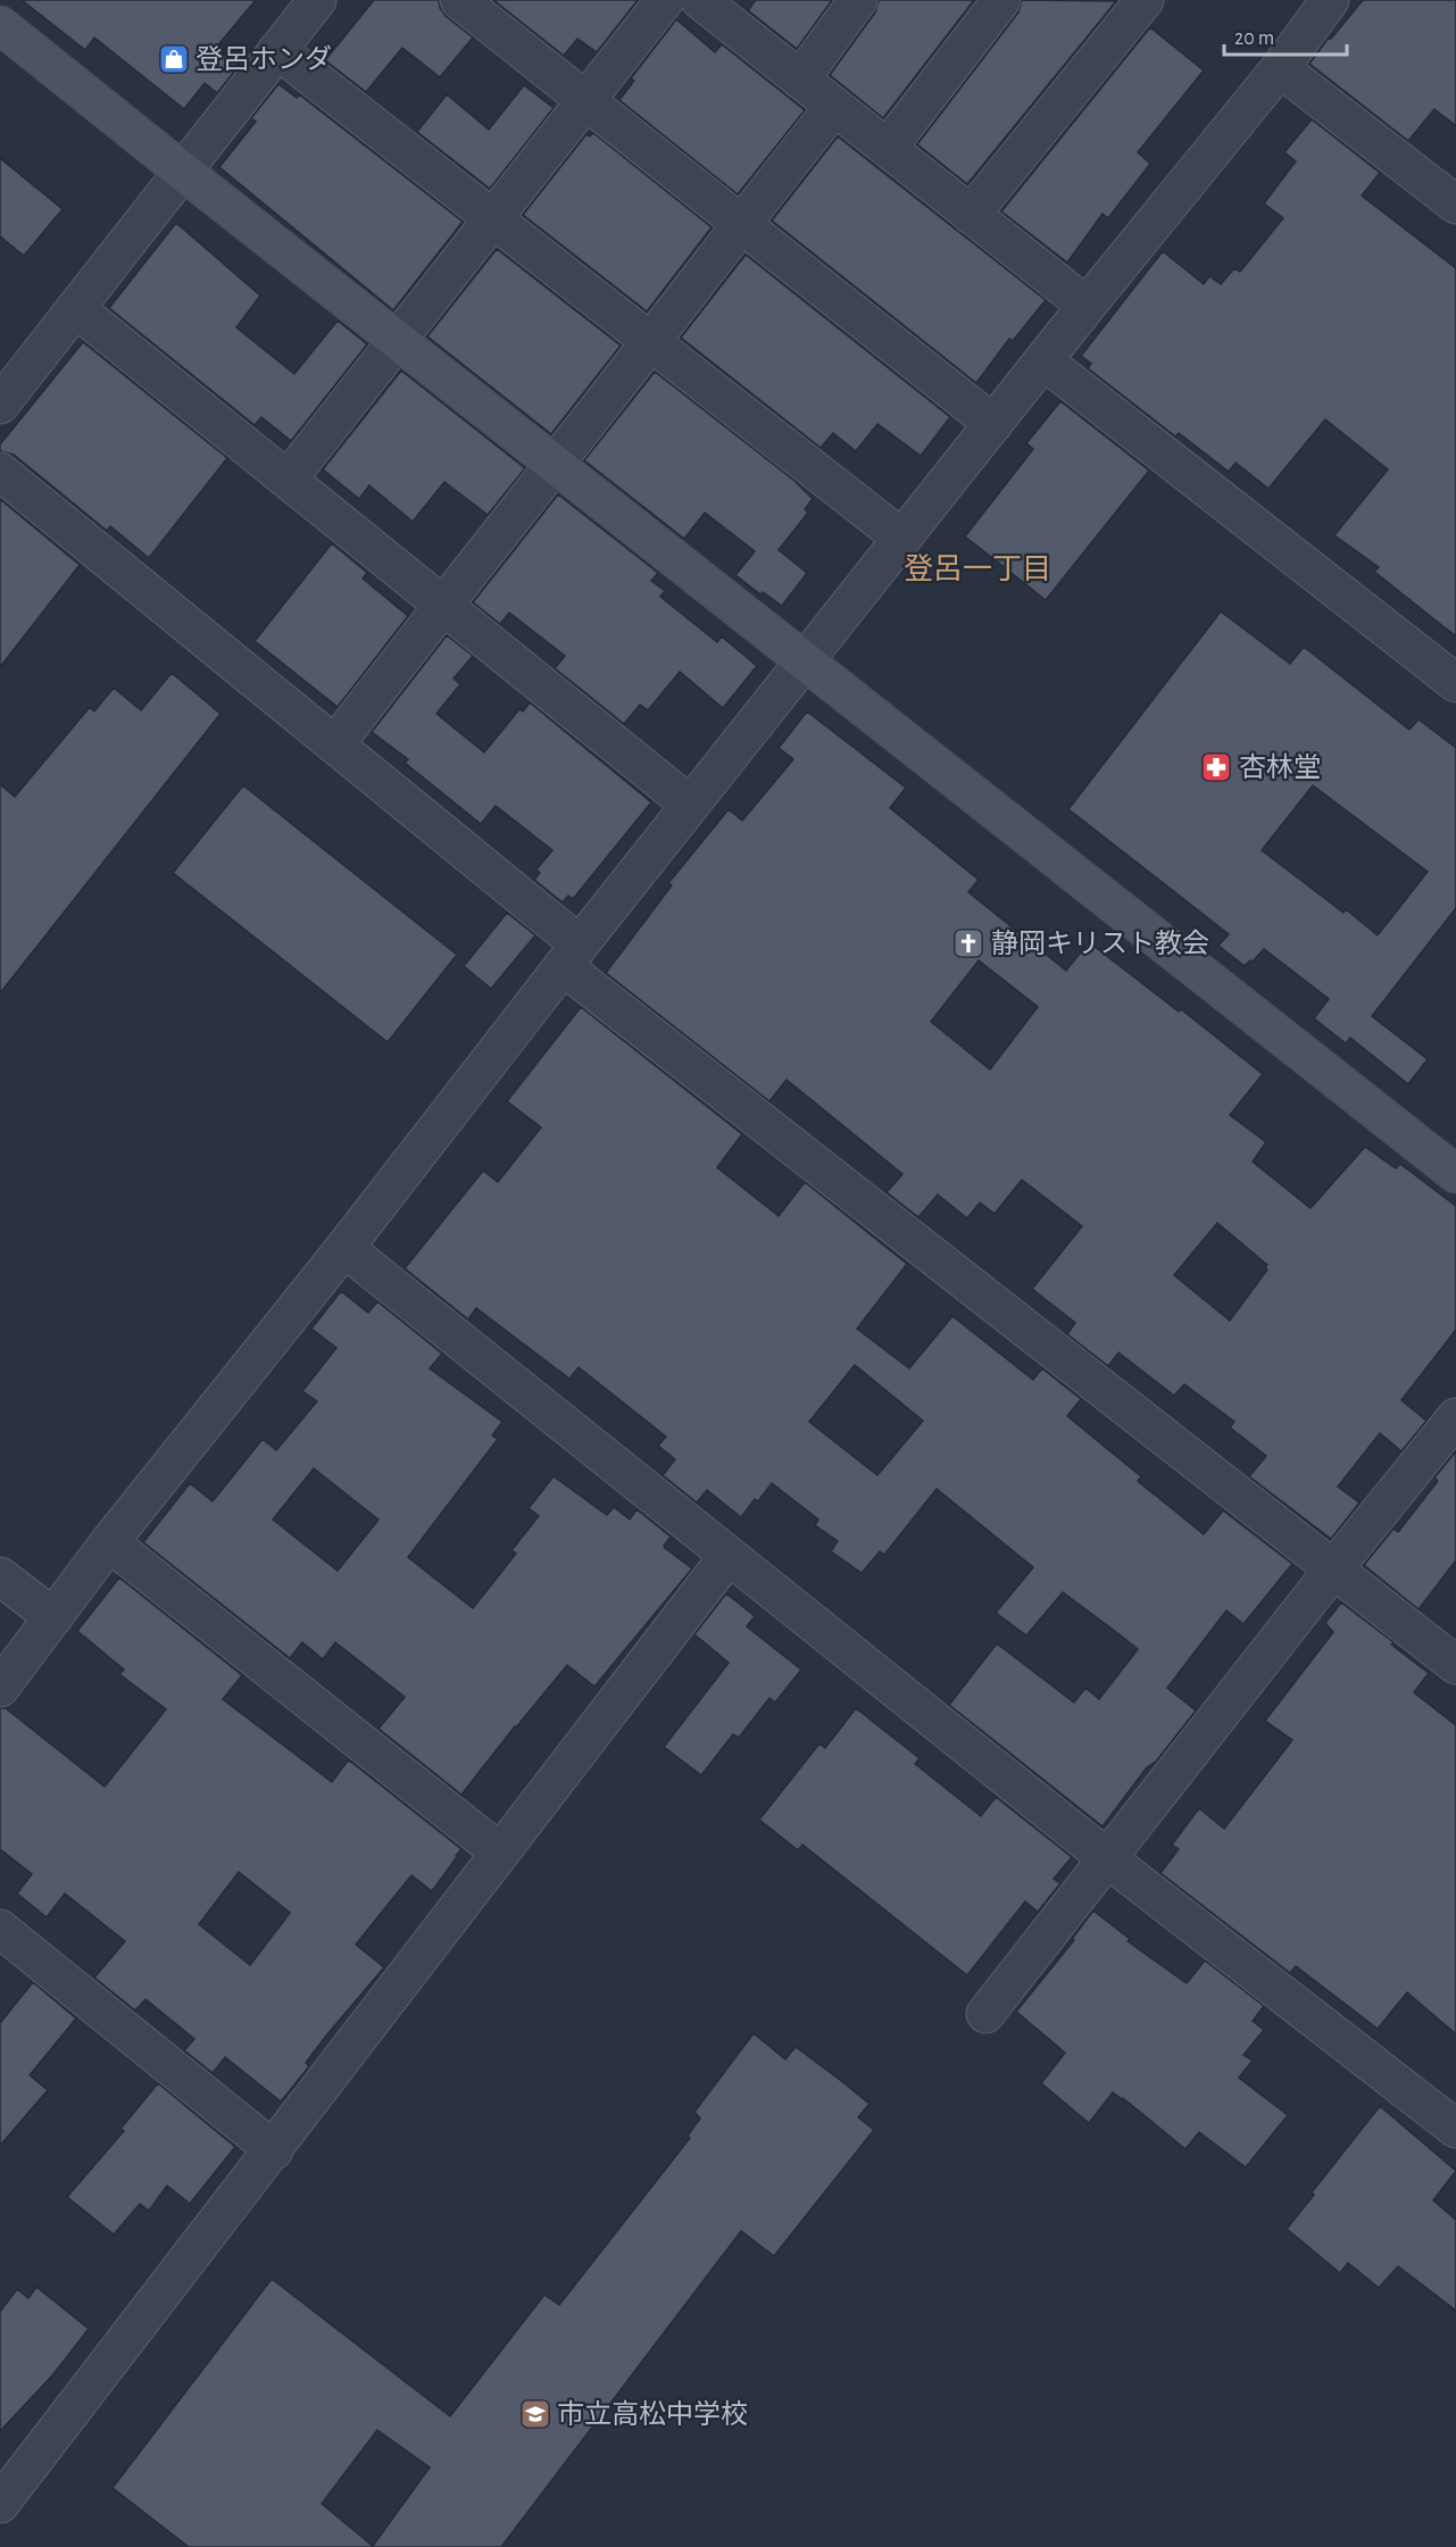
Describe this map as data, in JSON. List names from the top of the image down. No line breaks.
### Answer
{"districts":["登呂一丁目"],"places":{"shop":["登呂ホンダ"],"pharmacy":["杏林堂"],"church":["静岡キリスト教会"],"school or university":["市立高松中学校"]},"scale_bar":"20 m"}
